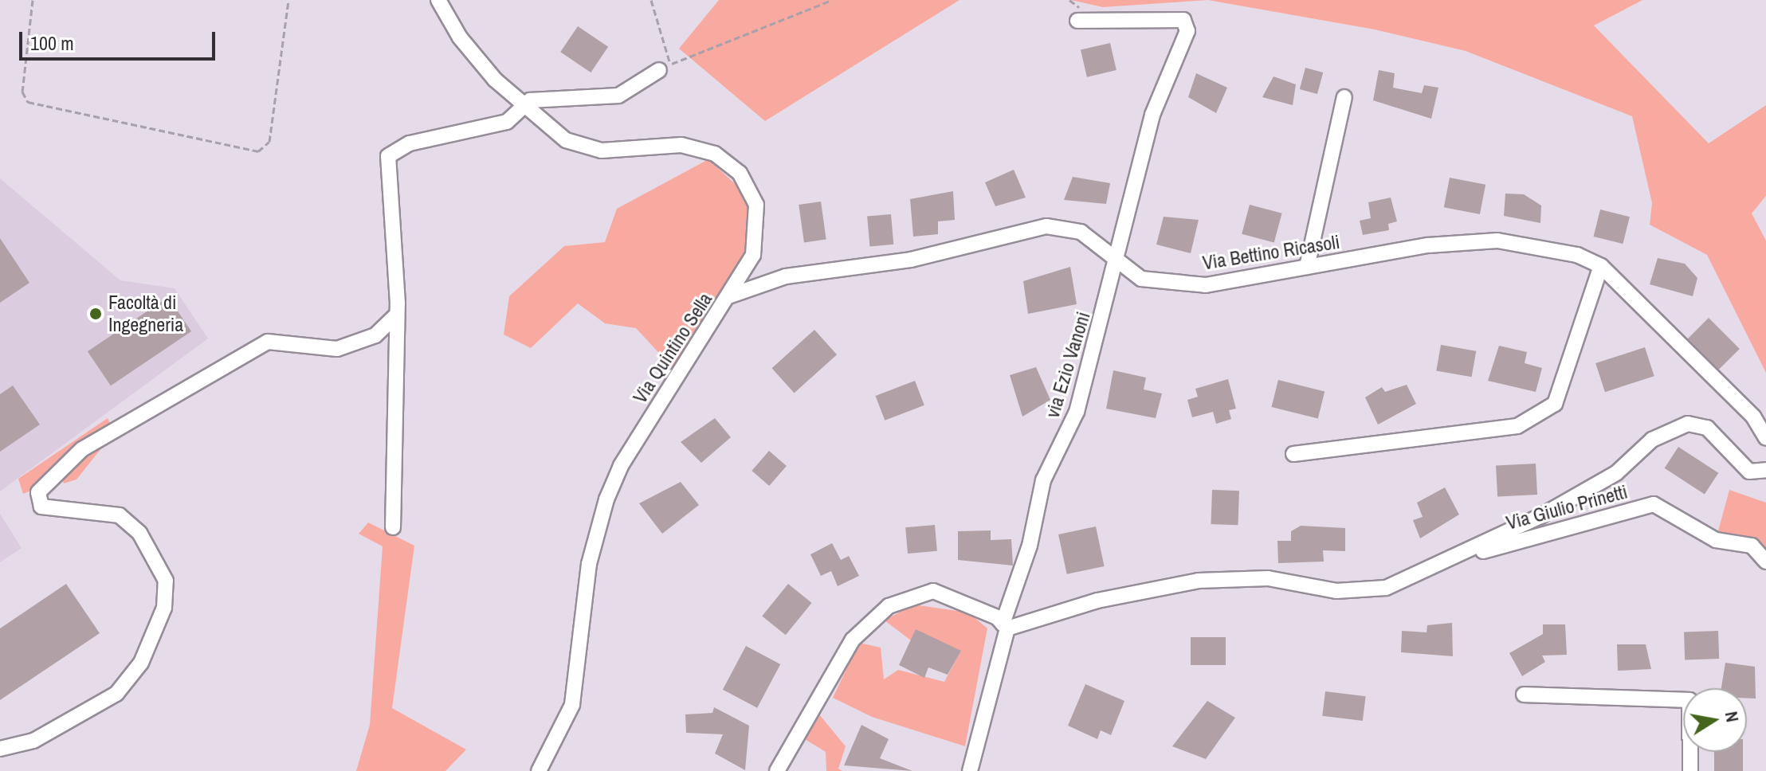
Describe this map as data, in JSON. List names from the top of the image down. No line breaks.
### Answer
{"streets":{"street":["Via Bettino Ricasoli","Via Quintino Sella","via Ezio Vanoni","Via Giulio Prinetti"]},"crossings":[["Via Bettino Ricasoli","Via Quintino Sella"],["Via Bettino Ricasoli","via Ezio Vanoni"]],"places":["Facoltà di Ingegneria"],"scale_bar":"100 m","north":"right"}
